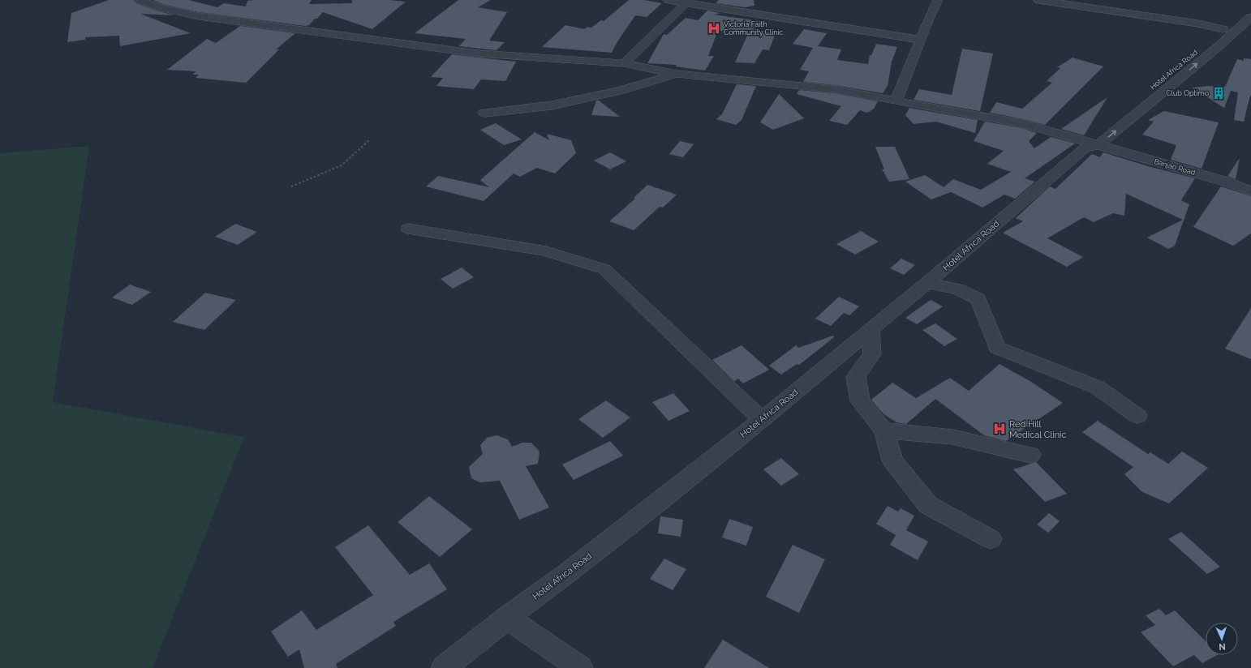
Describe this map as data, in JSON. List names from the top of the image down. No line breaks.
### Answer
{"streets":{"street":["Hotel Africa Road","Banjao Road"]},"crossings":[["Hotel Africa Road","Banjao Road"]],"places":{"hospital":["Victoria Faith Community Clinic","Red Hill Medical Clinic"],"building":["Club Optimo"]},"north":"bottom"}
